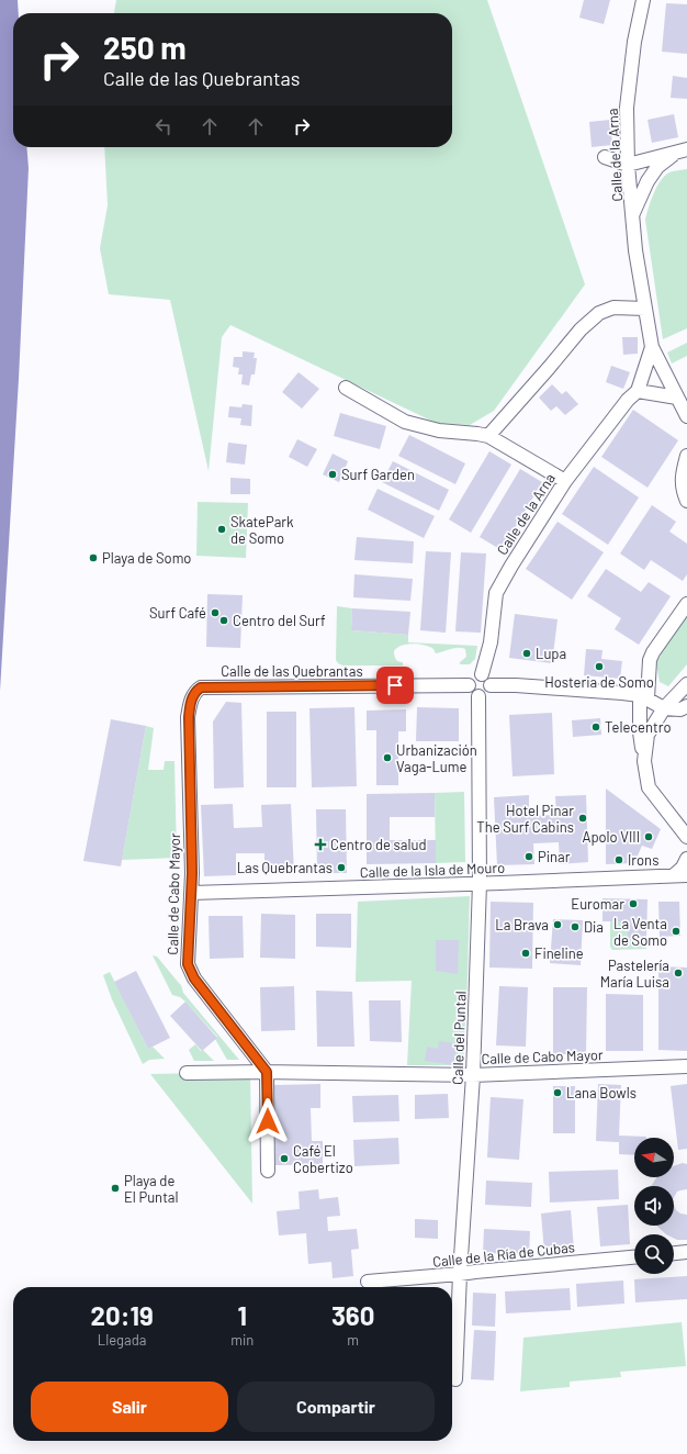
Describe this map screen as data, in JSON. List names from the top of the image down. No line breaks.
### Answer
{"streets":{"street":["Calle de la Arna","Calle de las Quebrantas","Calle de la Isla de Mouro","Calle de Cabo Mayor","Calle del Puntal","Calle de la Ría de Cubas"]},"crossings":[["Calle de la Arna","Calle de las Quebrantas"],["Calle de la Arna","Calle del Puntal"],["Calle de las Quebrantas","Calle de Cabo Mayor"],["Calle de las Quebrantas","Calle del Puntal"],["Calle de la Isla de Mouro","Calle de Cabo Mayor"],["Calle de la Isla de Mouro","Calle del Puntal"],["Calle de Cabo Mayor","Calle del Puntal"],["Calle del Puntal","Calle de la Ría de Cubas"]],"places":{"other":["Surf Garden","SkatePark de Somo","Playa de Somo","Surf Café","Centro del Surf","Lupa","Hosteria de Somo","Telecentro","Urbanización Vaga-Lume","Hotel Pinar The Surf Cabins","Apolo VIII","Pinar","Irons","Las Quebrantas","Euromar","La Brava","Dia","La Venta de Somo","Fineline","Pastelería María Luisa","Lana Bowls","Café El Cobertizo","Playa de El Puntal"],"health":["Centro de salud"]},"north":"left","page":{"turn":["250 m","Calle de las Quebrantas"],"eta":["20:19","Llegada","1","min","360","m"],"buttons":["Salir","Compartir"]}}
